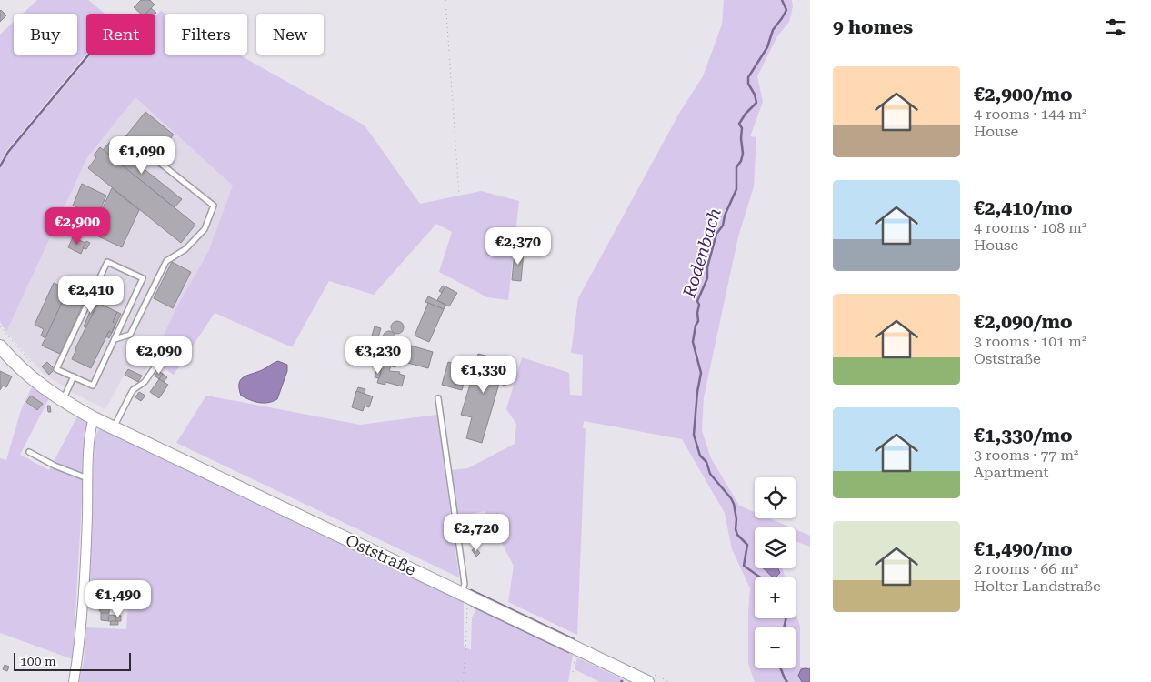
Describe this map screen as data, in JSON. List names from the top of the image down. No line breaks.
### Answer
{"streets":{"main road":["Oststraße"]},"water":["Rodenbach"],"scale_bar":"100 m","page":{"heading":"9 homes","chip":["Buy","Rent","Filters","New"],"list":[{"name":"€2,900/mo","note":"4 rooms · 144 m² · House"},{"name":"€2,410/mo","note":"4 rooms · 108 m² · House"},{"name":"€2,090/mo","note":"3 rooms · 101 m² · Oststraße"},{"name":"€1,330/mo","note":"3 rooms · 77 m² · Apartment"},{"name":"€1,490/mo","note":"2 rooms · 66 m² · Holter Landstraße"}],"price":["€1,090","€2,900","€2,370","€2,410","€2,090","€3,230","€1,330","€2,720","€1,490"],"map_buttons":["+","−"],"scale":"100 m"}}
